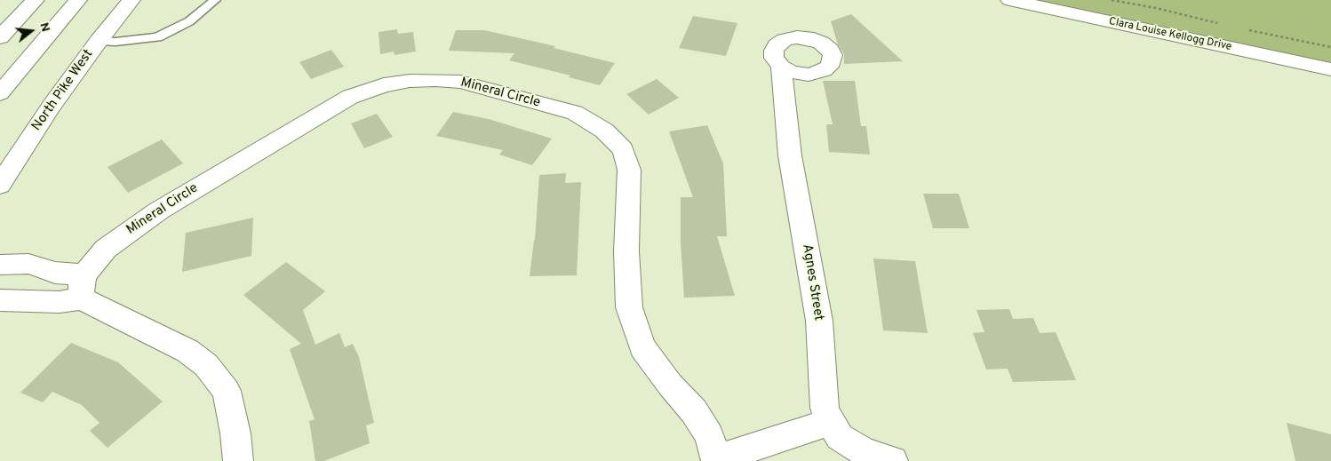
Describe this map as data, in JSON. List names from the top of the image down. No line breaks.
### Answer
{"streets":{"main road":["Clara Louise Kellogg Drive","North Pike West","Mineral Circle","Agnes Street"]},"north":"right"}
